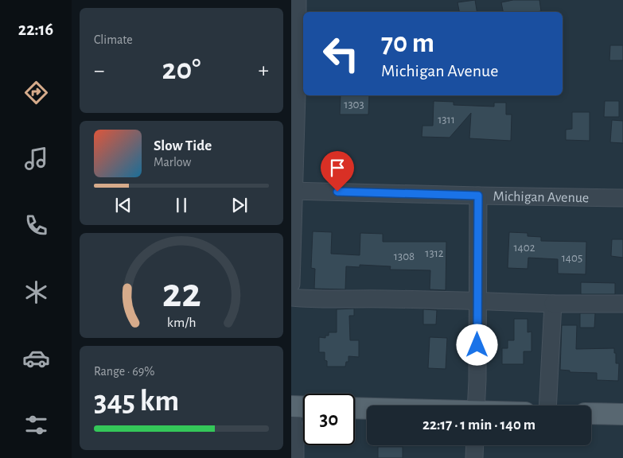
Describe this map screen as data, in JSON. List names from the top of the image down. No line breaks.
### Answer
{"streets":{"street":["Michigan Avenue"]},"house_numbers":["1303","1311","1402","1312","1308","1405"],"page":{"tabs":"22:16","tile":["Climate",["Range · 69%","345 km"]],"turn":["70 m","Michigan Avenue"],"heat":["−","20°","+"],"song":["Slow Tide","Marlow"],"limit":"30","trip":"22:17 · 1 min · 140 m","gauge":["22","km/h"]}}
